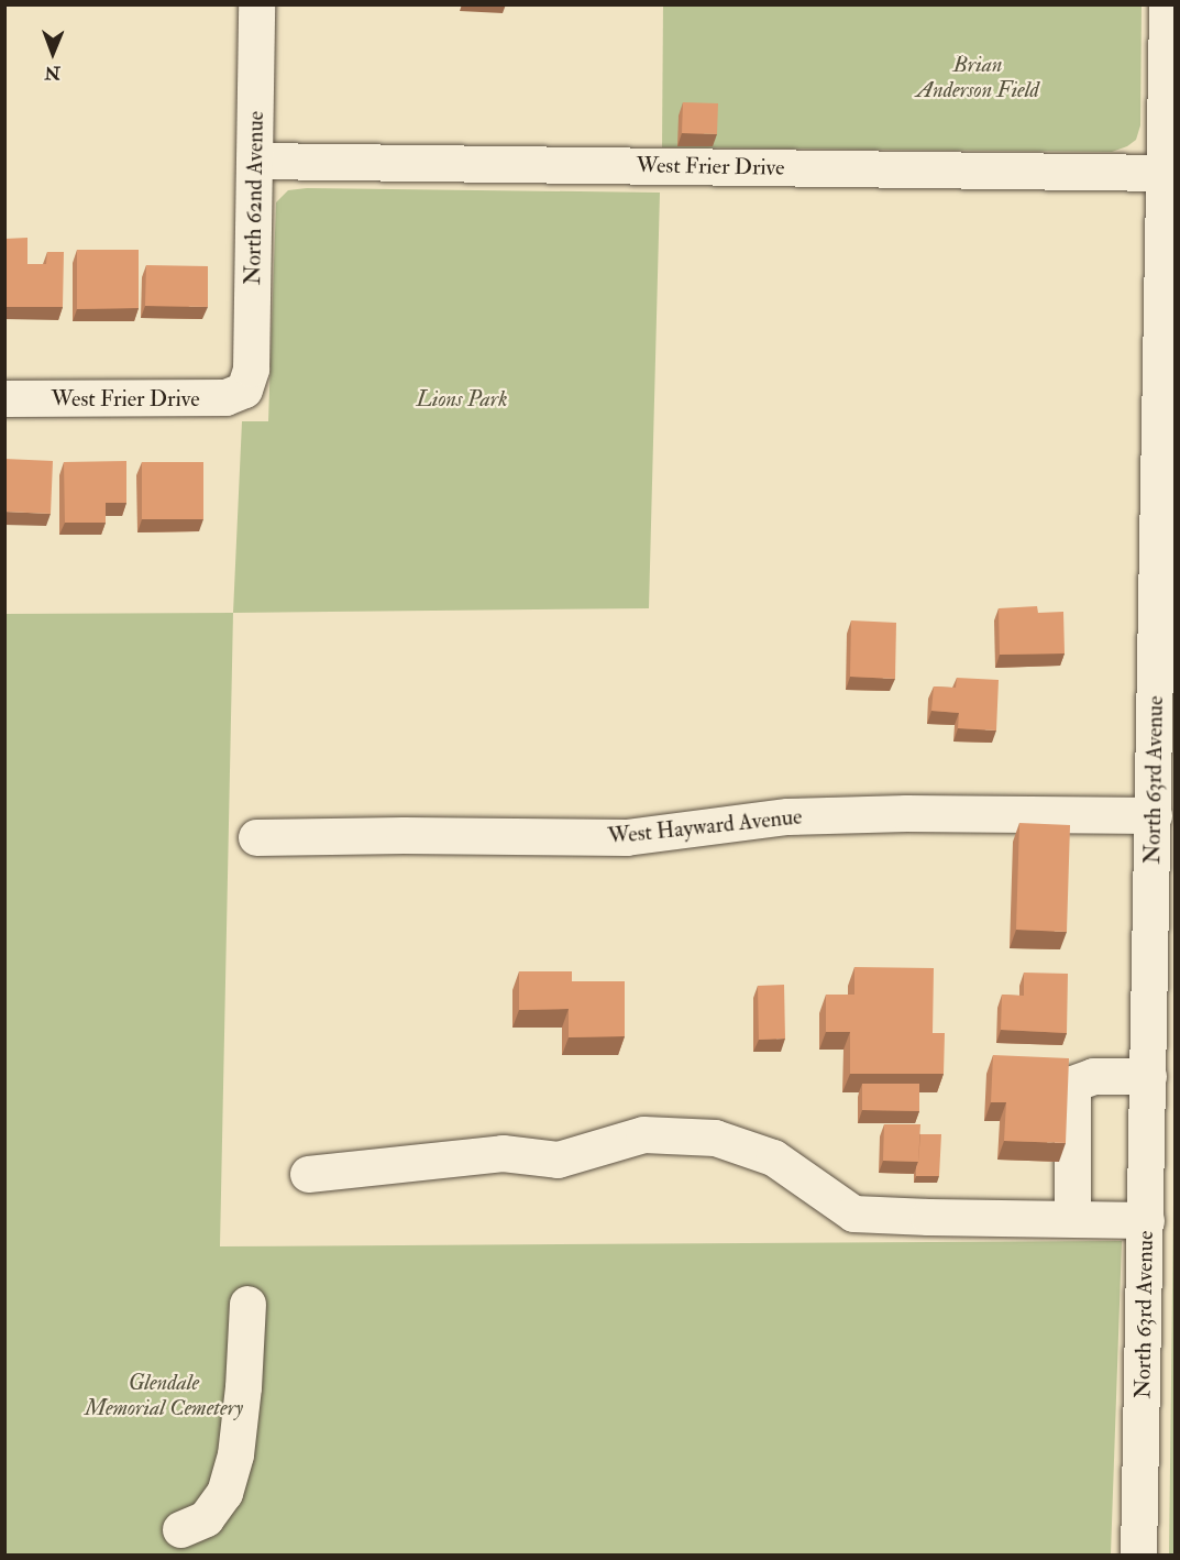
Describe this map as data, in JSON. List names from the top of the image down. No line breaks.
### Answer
{"streets":{"street":["West Frier Drive","North 62nd Avenue","North 63rd Avenue","West Hayward Avenue"]},"crossings":[["West Frier Drive","North 62nd Avenue"],["West Frier Drive","North 63rd Avenue"],["North 63rd Avenue","West Hayward Avenue"]],"parks":["Brian Anderson Field","Lions Park","Glendale Memorial Cemetery"],"north":"bottom"}
